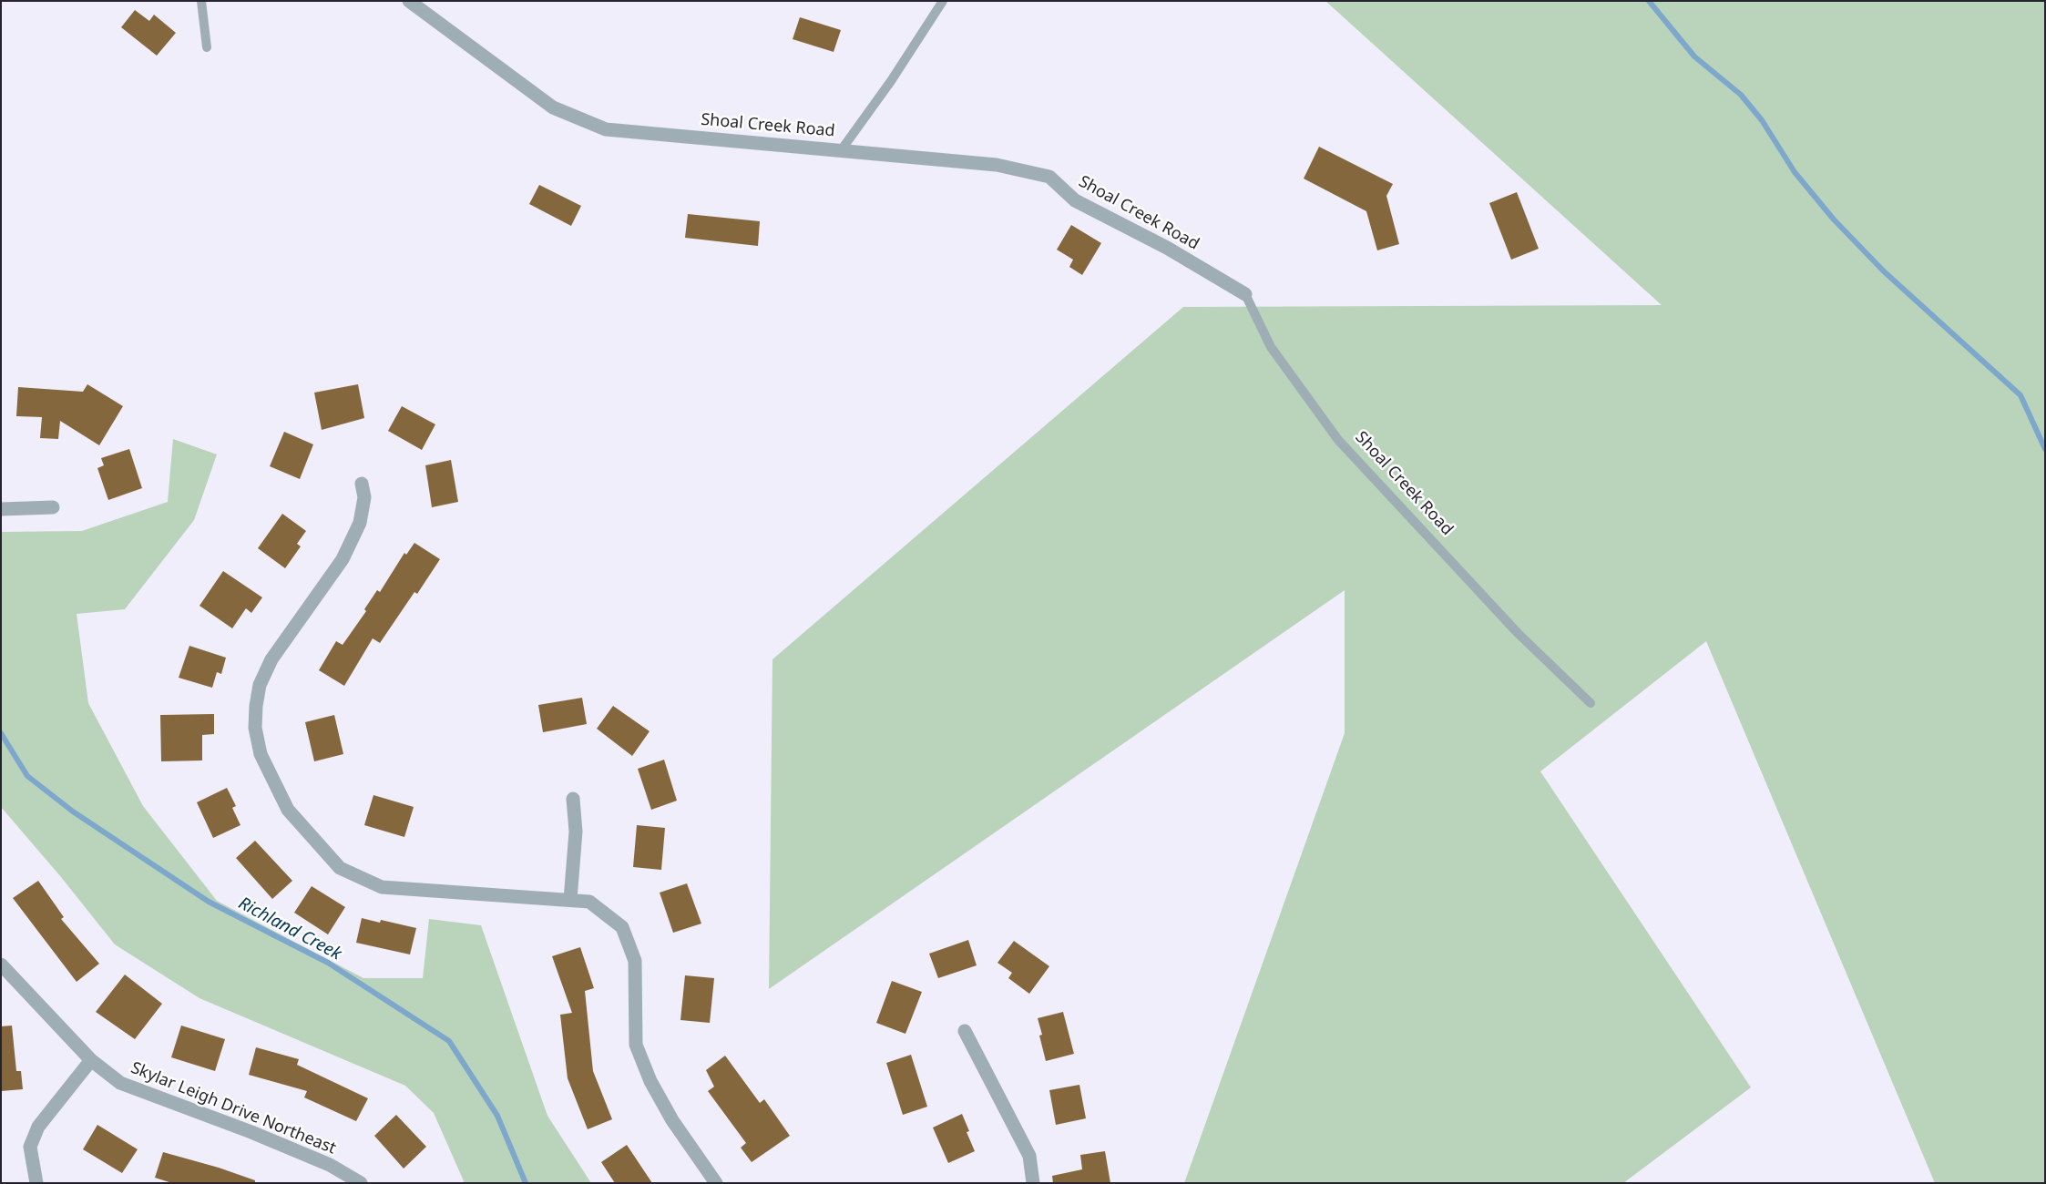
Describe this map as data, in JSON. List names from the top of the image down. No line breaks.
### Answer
{"streets":{"street":["Shoal Creek Road","Skylar Leigh Drive Northeast"]},"water":["Richland Creek"]}
